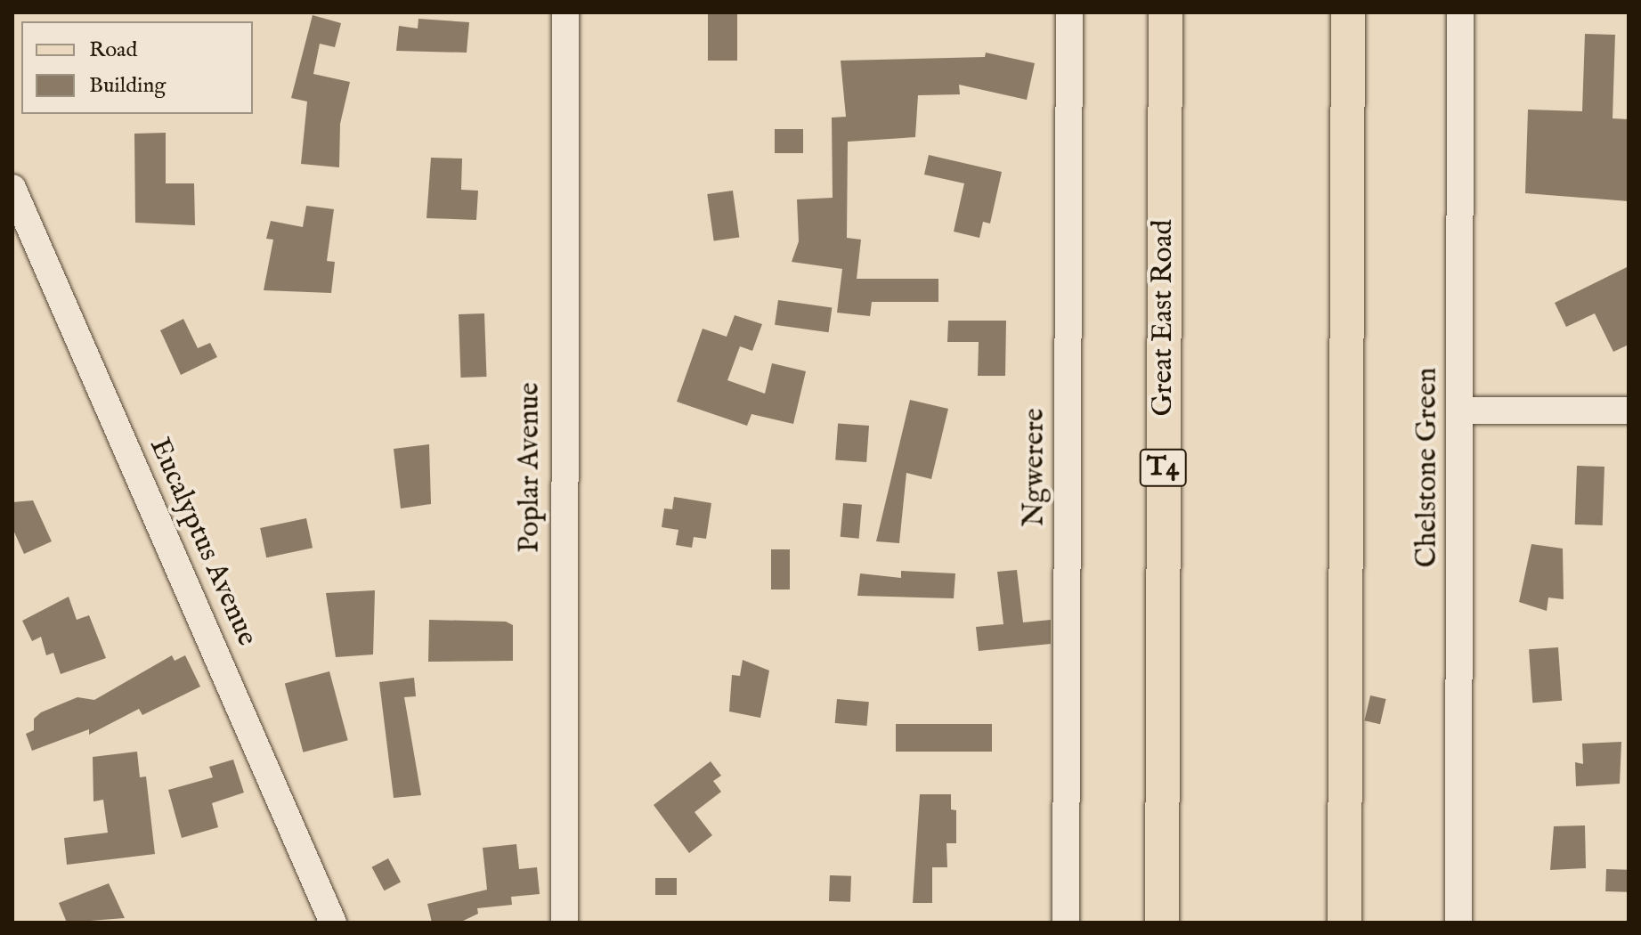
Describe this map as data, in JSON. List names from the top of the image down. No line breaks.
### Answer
{"streets":{"main road":["Great East Road","T4"],"street":["Poplar Avenue","Ngwerere","Chelstone Green","Eucalyptus Avenue"]},"legend":["Road","Building"]}
